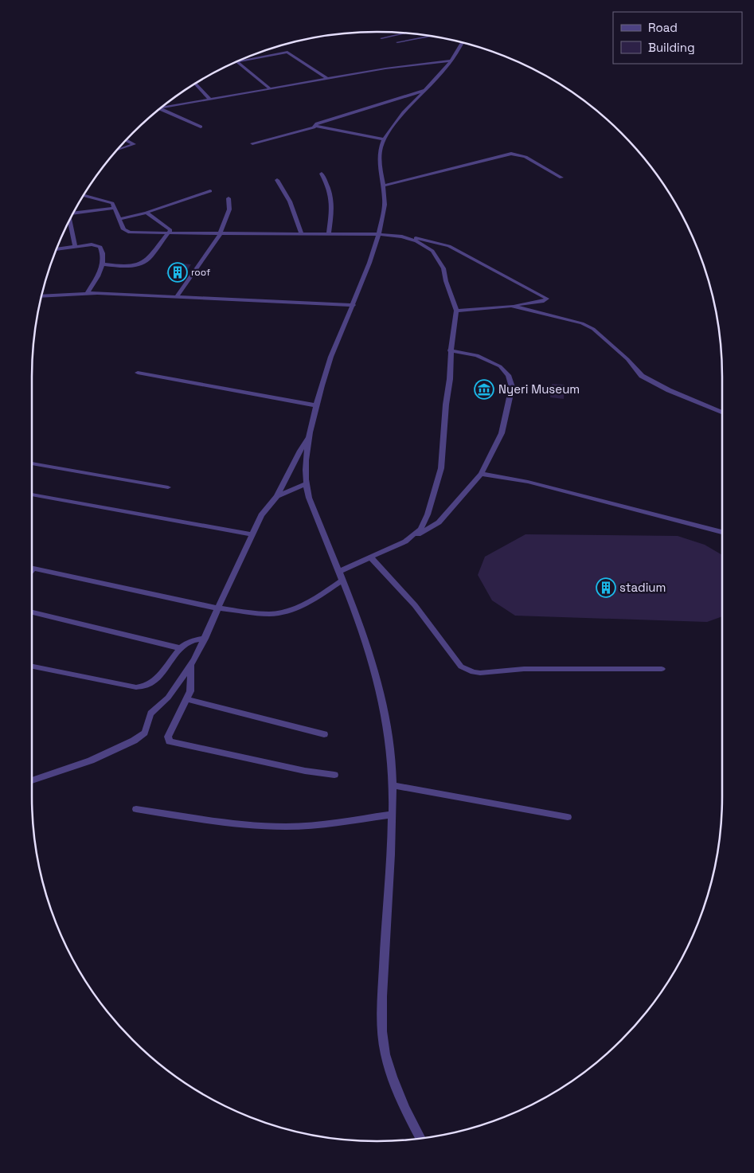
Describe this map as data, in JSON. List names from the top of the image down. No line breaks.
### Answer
{"places":{"building":["roof","stadium"],"museum":["Nyeri Museum"]},"legend":["Road","Building"]}
